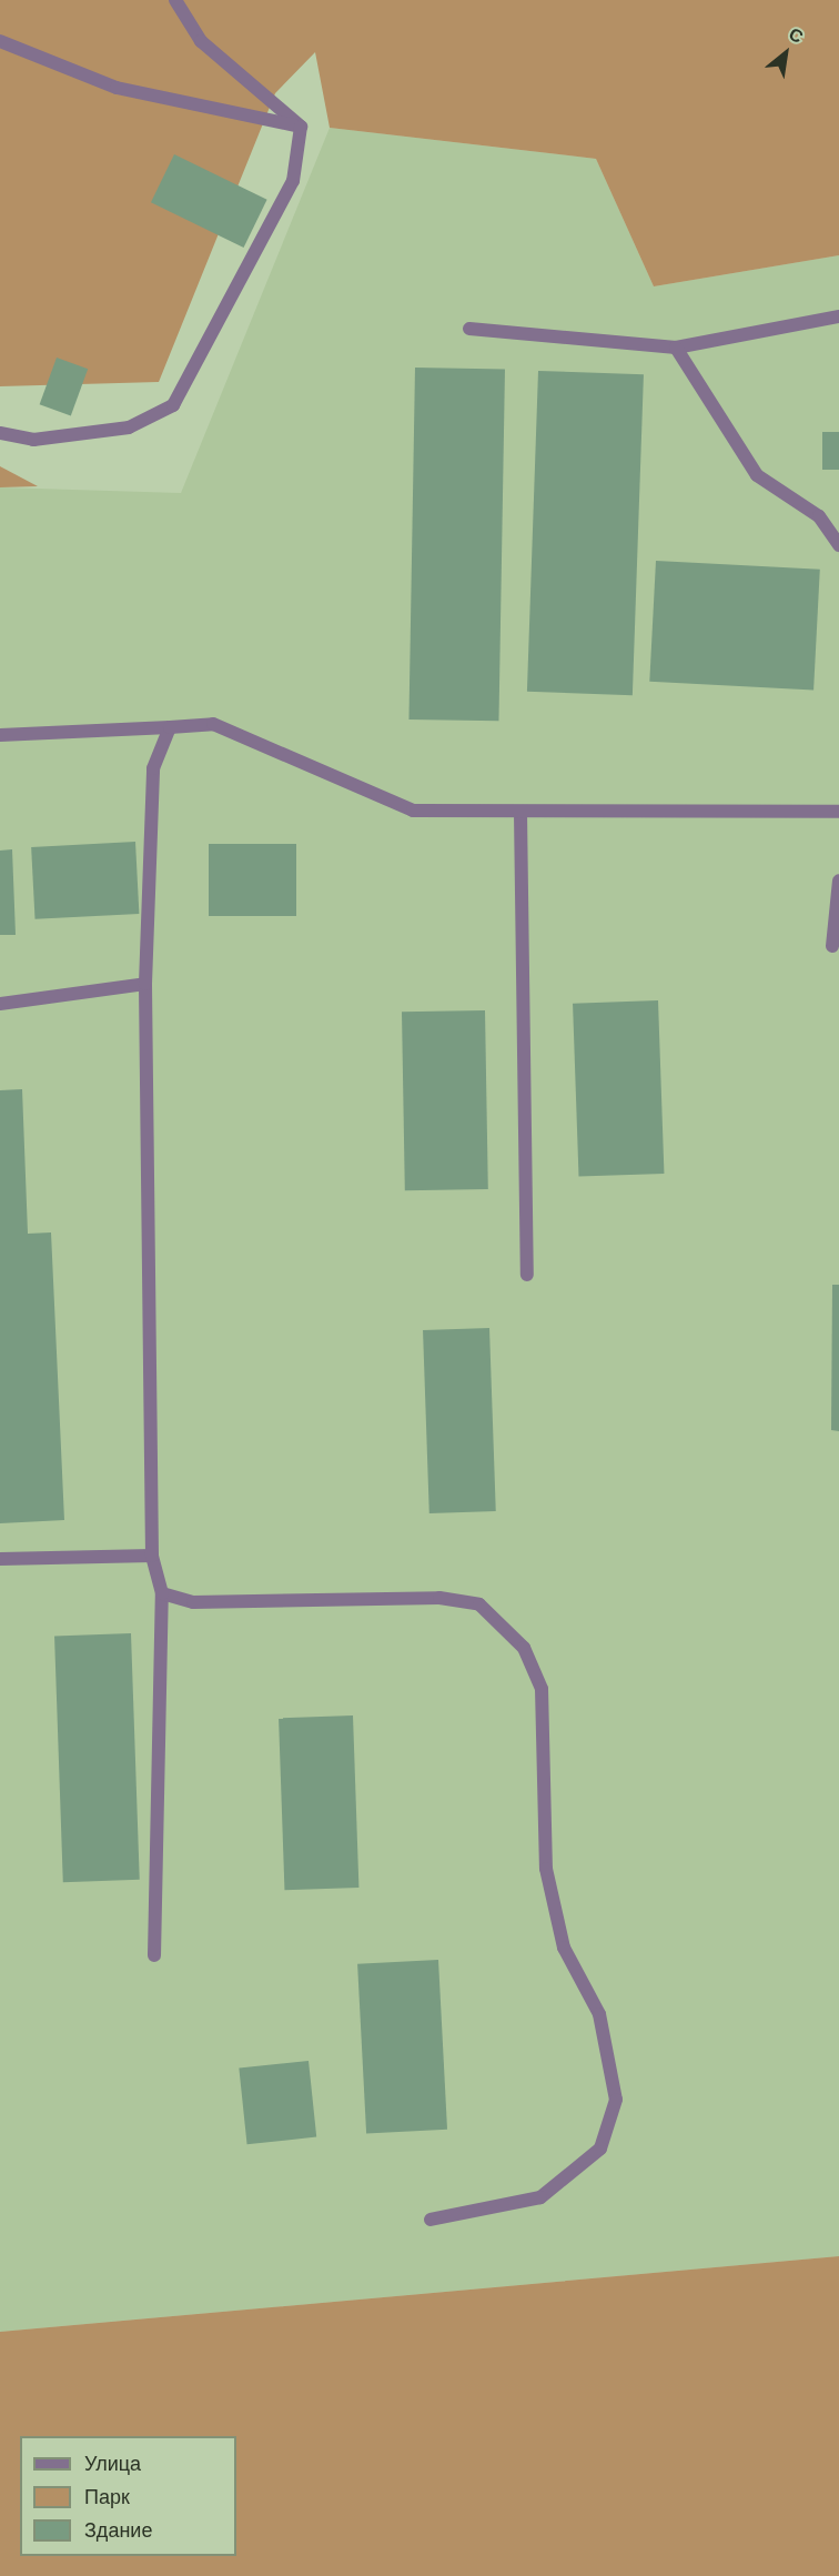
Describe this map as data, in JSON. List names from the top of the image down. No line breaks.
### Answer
{"legend":["Улица","Парк","Здание"],"north":"top right"}
